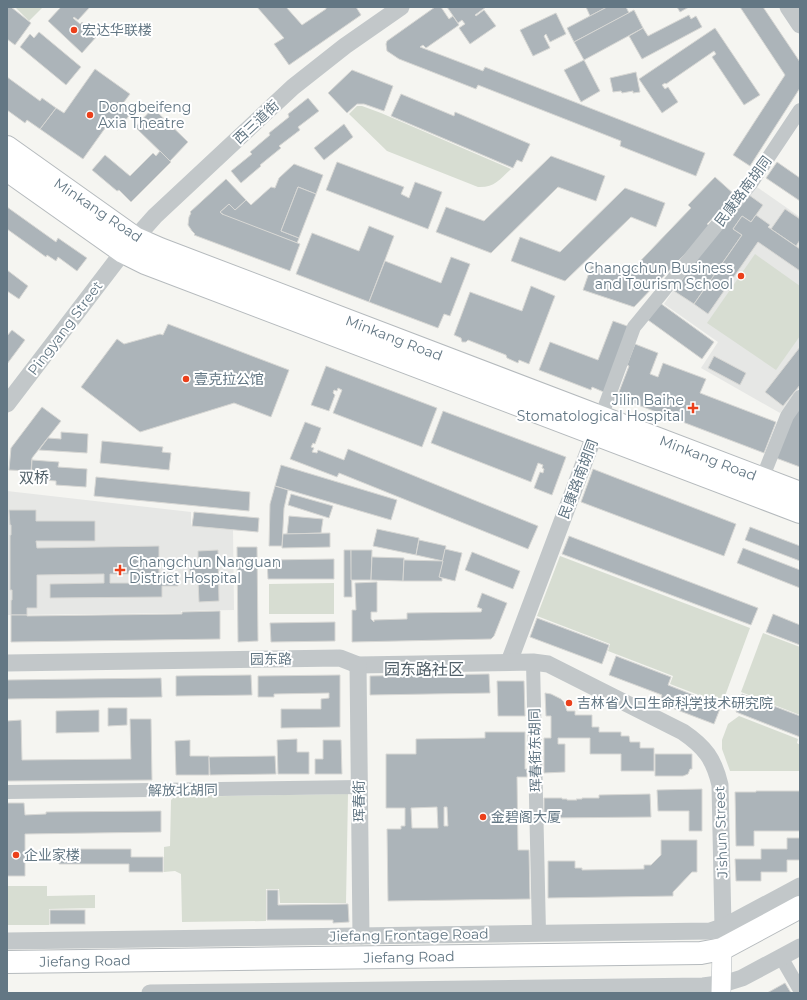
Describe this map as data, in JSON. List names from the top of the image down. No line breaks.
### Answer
{"streets":{"main road":["Minkang Road","Jiefang Road"],"street":["西三道街","民康路南胡同","Pingyang Street","园东路","珲春街东胡同","解放北胡同","珲春街","Jishun Street","Jiefang Frontage Road"]},"crossings":[["西三道街","Minkang Road"],["西三道街","Pingyang Street"],["民康路南胡同","Minkang Road"],["民康路南胡同","园东路"],["Minkang Road","Pingyang Street"],["园东路","珲春街东胡同"],["园东路","珲春街"],["园东路","Jishun Street"],["珲春街东胡同","Jishun Street"],["珲春街东胡同","Jiefang Frontage Road"],["解放北胡同","珲春街"],["珲春街","Jiefang Frontage Road"],["Jishun Street","Jiefang Frontage Road"],["Jishun Street","Jiefang Road"]],"districts":["双桥","园东路社区"],"places":{"other":["宏达华联楼","Dongbeifeng Axia Theatre","Changchun Business and Tourism School","壹克拉公馆","吉林省人口生命科学技术研究院","金碧阁大厦","企业家楼"],"health":["Jilin Baihe Stomatological Hospital","Changchun Nanguan District Hospital"]}}
